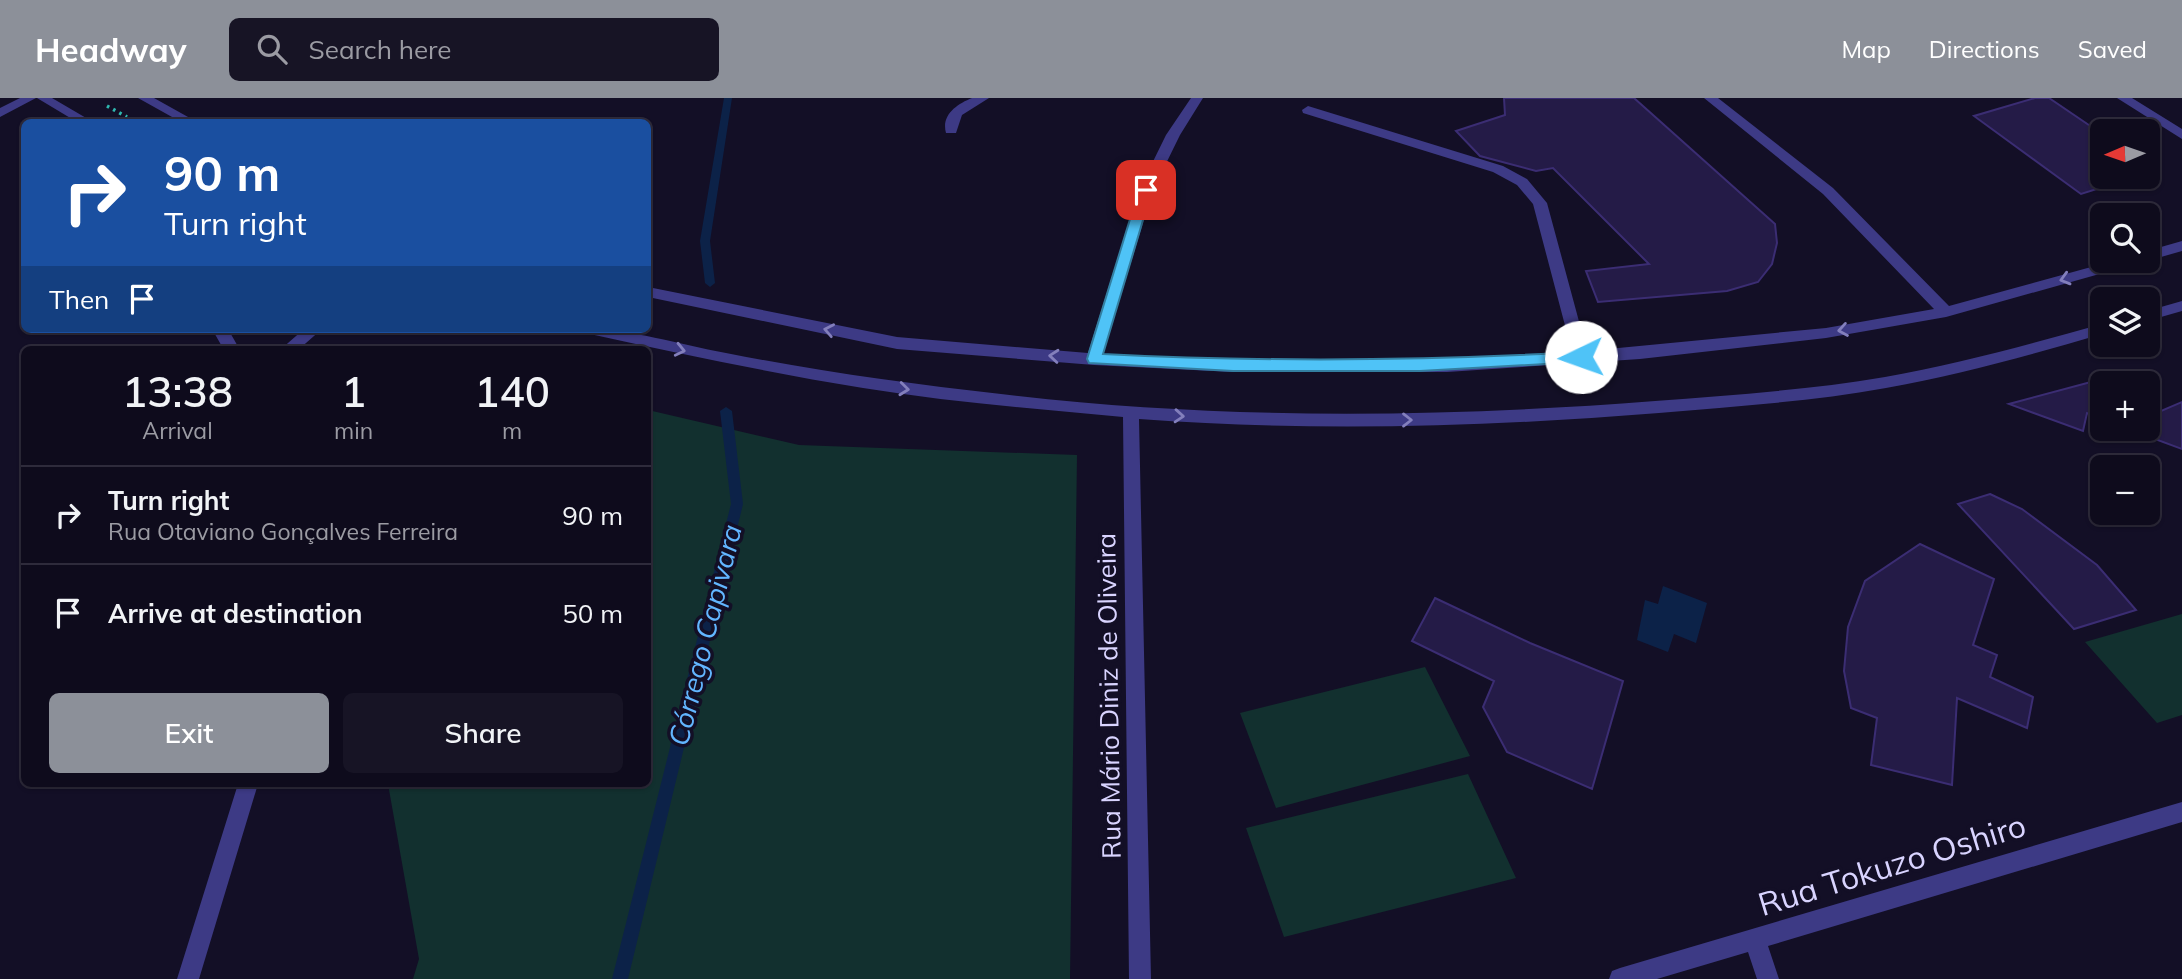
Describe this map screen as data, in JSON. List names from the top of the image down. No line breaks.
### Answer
{"streets":{"street":["Rua Mário Diniz de Oliveira","Rua Tokuzo Oshiro"]},"water":["Córrego Capivara"],"north":"left","page":{"header":"Headway","search":"Search here","nav":["Map","Directions","Saved"],"map_buttons":["+","−"],"turn":["90 m","Turn right"],"then":"Then","eta":["13:38","Arrival","1","min","140","m"],"list":[{"name":"Turn right","note":"Rua Otaviano Gonçalves Ferreira","value":"90 m"},{"name":"Arrive at destination","value":"50 m"}],"buttons":["Exit","Share"]}}
